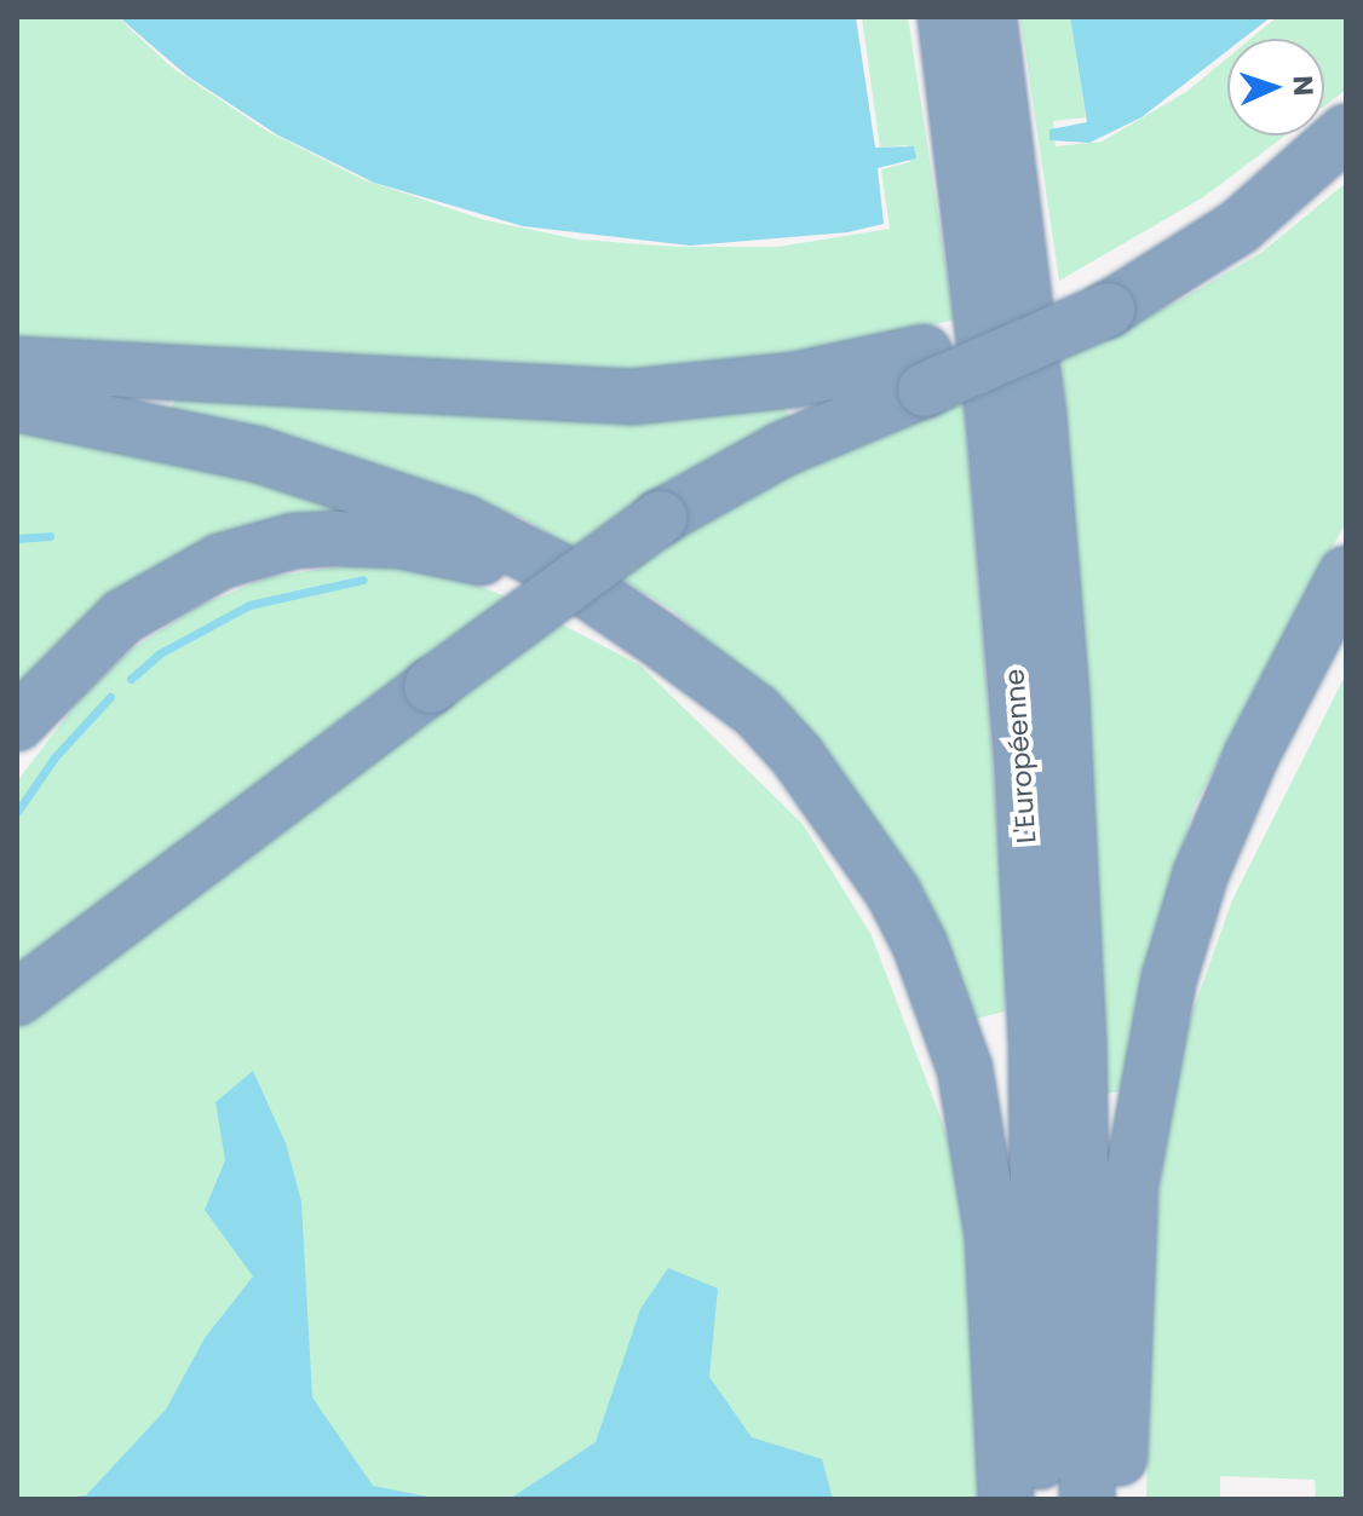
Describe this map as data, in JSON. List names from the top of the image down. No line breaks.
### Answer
{"streets":{"highway":["L'Européenne"]},"north":"right"}
